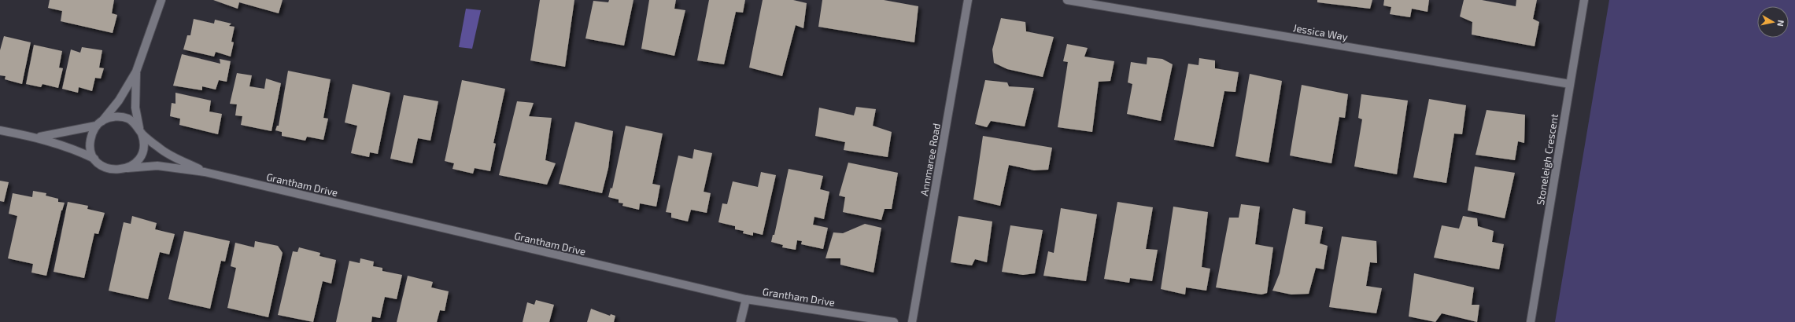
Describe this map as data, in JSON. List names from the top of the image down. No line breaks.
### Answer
{"streets":{"street":["Jessica Way","Annmaree Road","Stoneleigh Crescent","Grantham Drive"]},"crossings":[["Jessica Way","Stoneleigh Crescent"]],"north":"right"}
